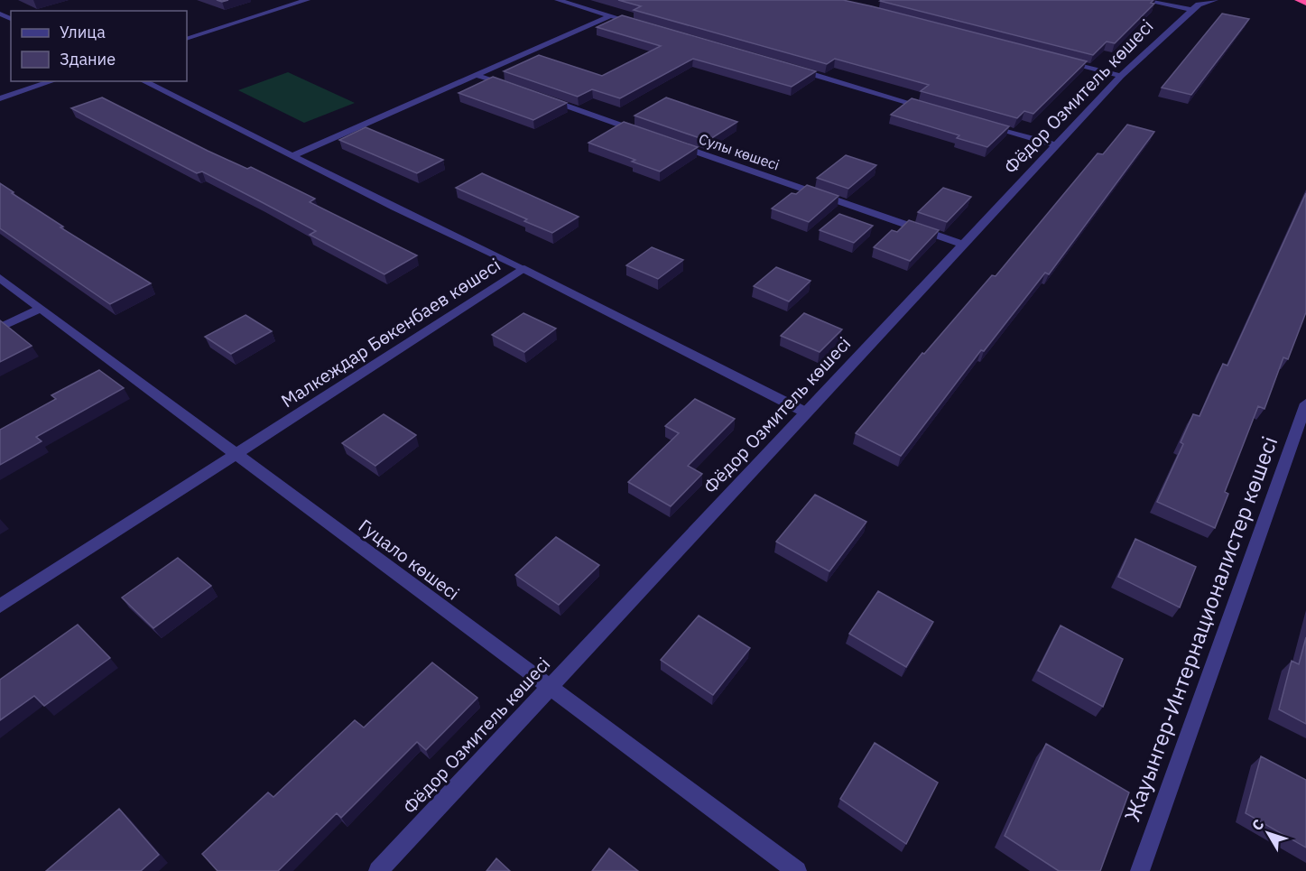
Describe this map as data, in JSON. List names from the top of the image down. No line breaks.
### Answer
{"streets":{"street":["Фёдор Озмитель көшесі","Сулы көшесі","Малкеждар Бөкенбаев көшесі","Гуцало көшесі","Жауынгер-Интернационалистер көшесі"]},"crossings":[["Фёдор Озмитель көшесі","Сулы көшесі"],["Фёдор Озмитель көшесі","Гуцало көшесі"],["Малкеждар Бөкенбаев көшесі","Гуцало көшесі"]],"legend":["Улица","Здание"],"north":"top left"}
